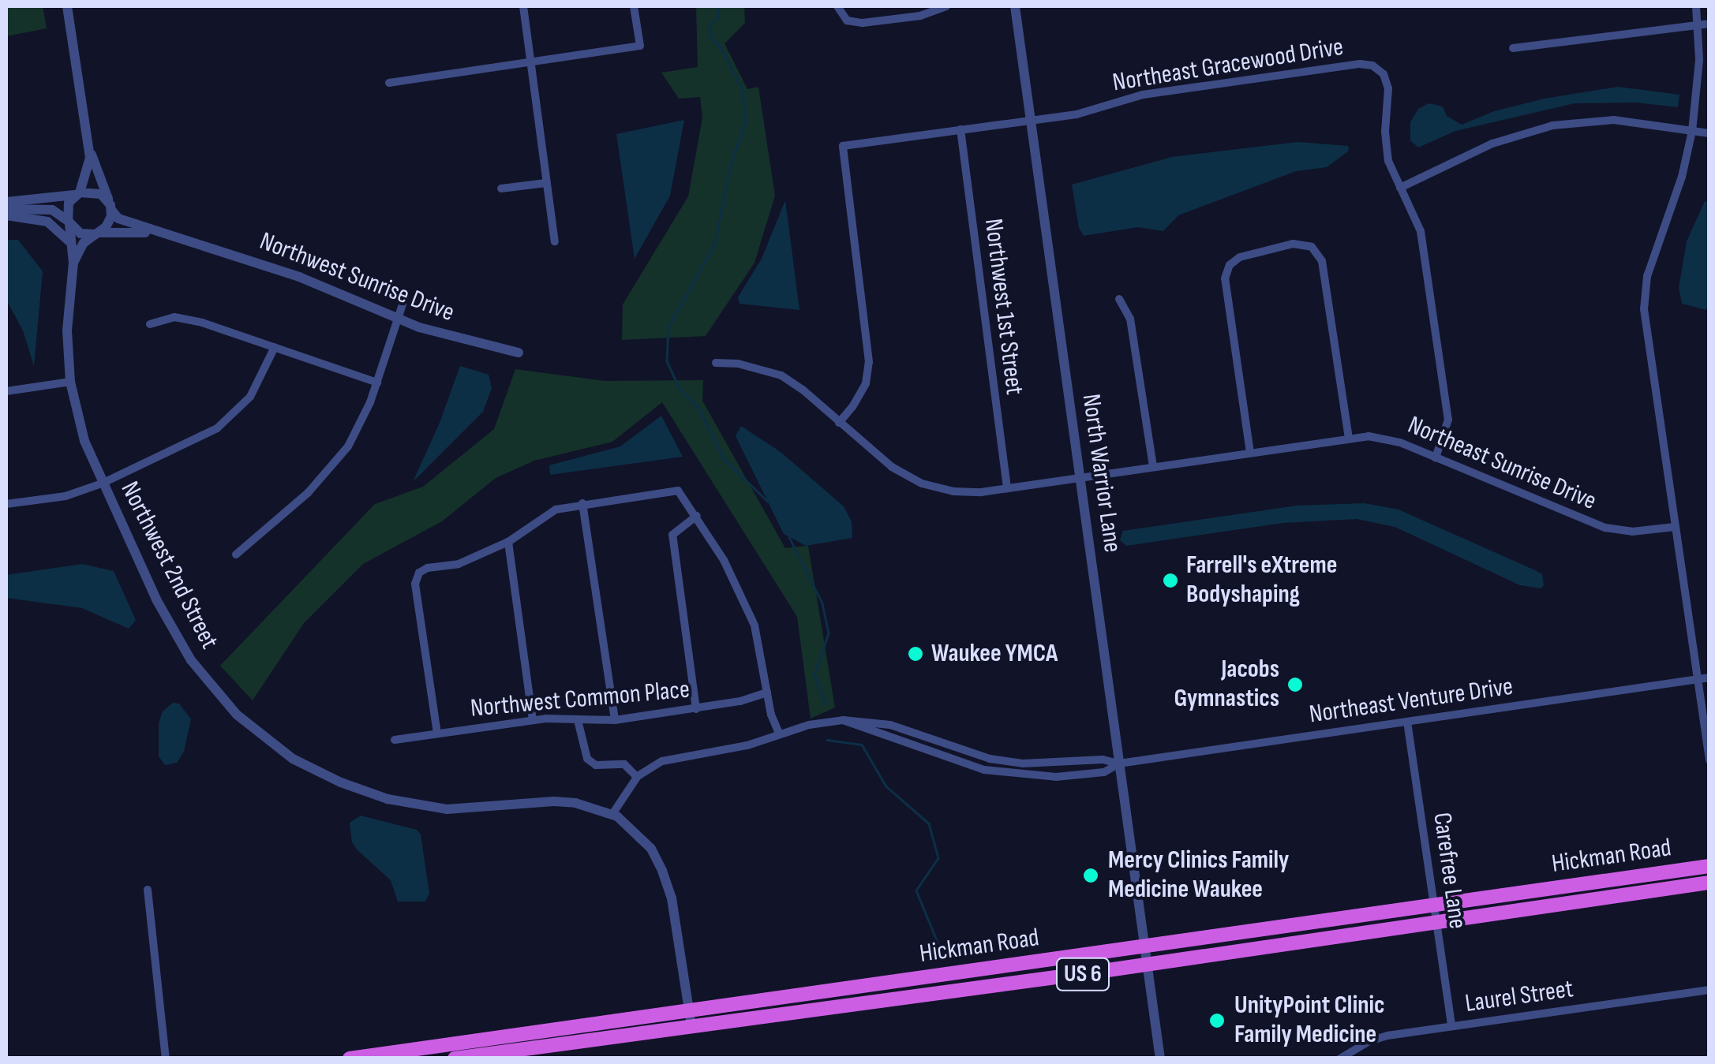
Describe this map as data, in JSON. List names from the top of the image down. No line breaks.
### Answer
{"streets":{"highway":["Hickman Road","US 6"],"street":["Northeast Gracewood Drive","Northwest Sunrise Drive","Northwest 1st Street","Northeast Sunrise Drive","North Warrior Lane","Northwest 2nd Street","Northwest Common Place","Northeast Venture Drive","Carefree Lane","Laurel Street"]},"crossings":[["Northeast Gracewood Drive","Northwest 1st Street"],["Northeast Gracewood Drive","North Warrior Lane"],["Northwest Sunrise Drive","Northwest 2nd Street"],["Northeast Sunrise Drive","North Warrior Lane"],["North Warrior Lane","Northeast Venture Drive"],["North Warrior Lane","Hickman Road"],["Northwest 2nd Street","Hickman Road"],["Northeast Venture Drive","Carefree Lane"],["Hickman Road","Carefree Lane"],["Carefree Lane","Laurel Street"]],"places":["Farrell's eXtreme Bodyshaping","Waukee YMCA","Jacobs Gymnastics","Mercy Clinics Family Medicine Waukee","UnityPoint Clinic Family Medicine"]}
